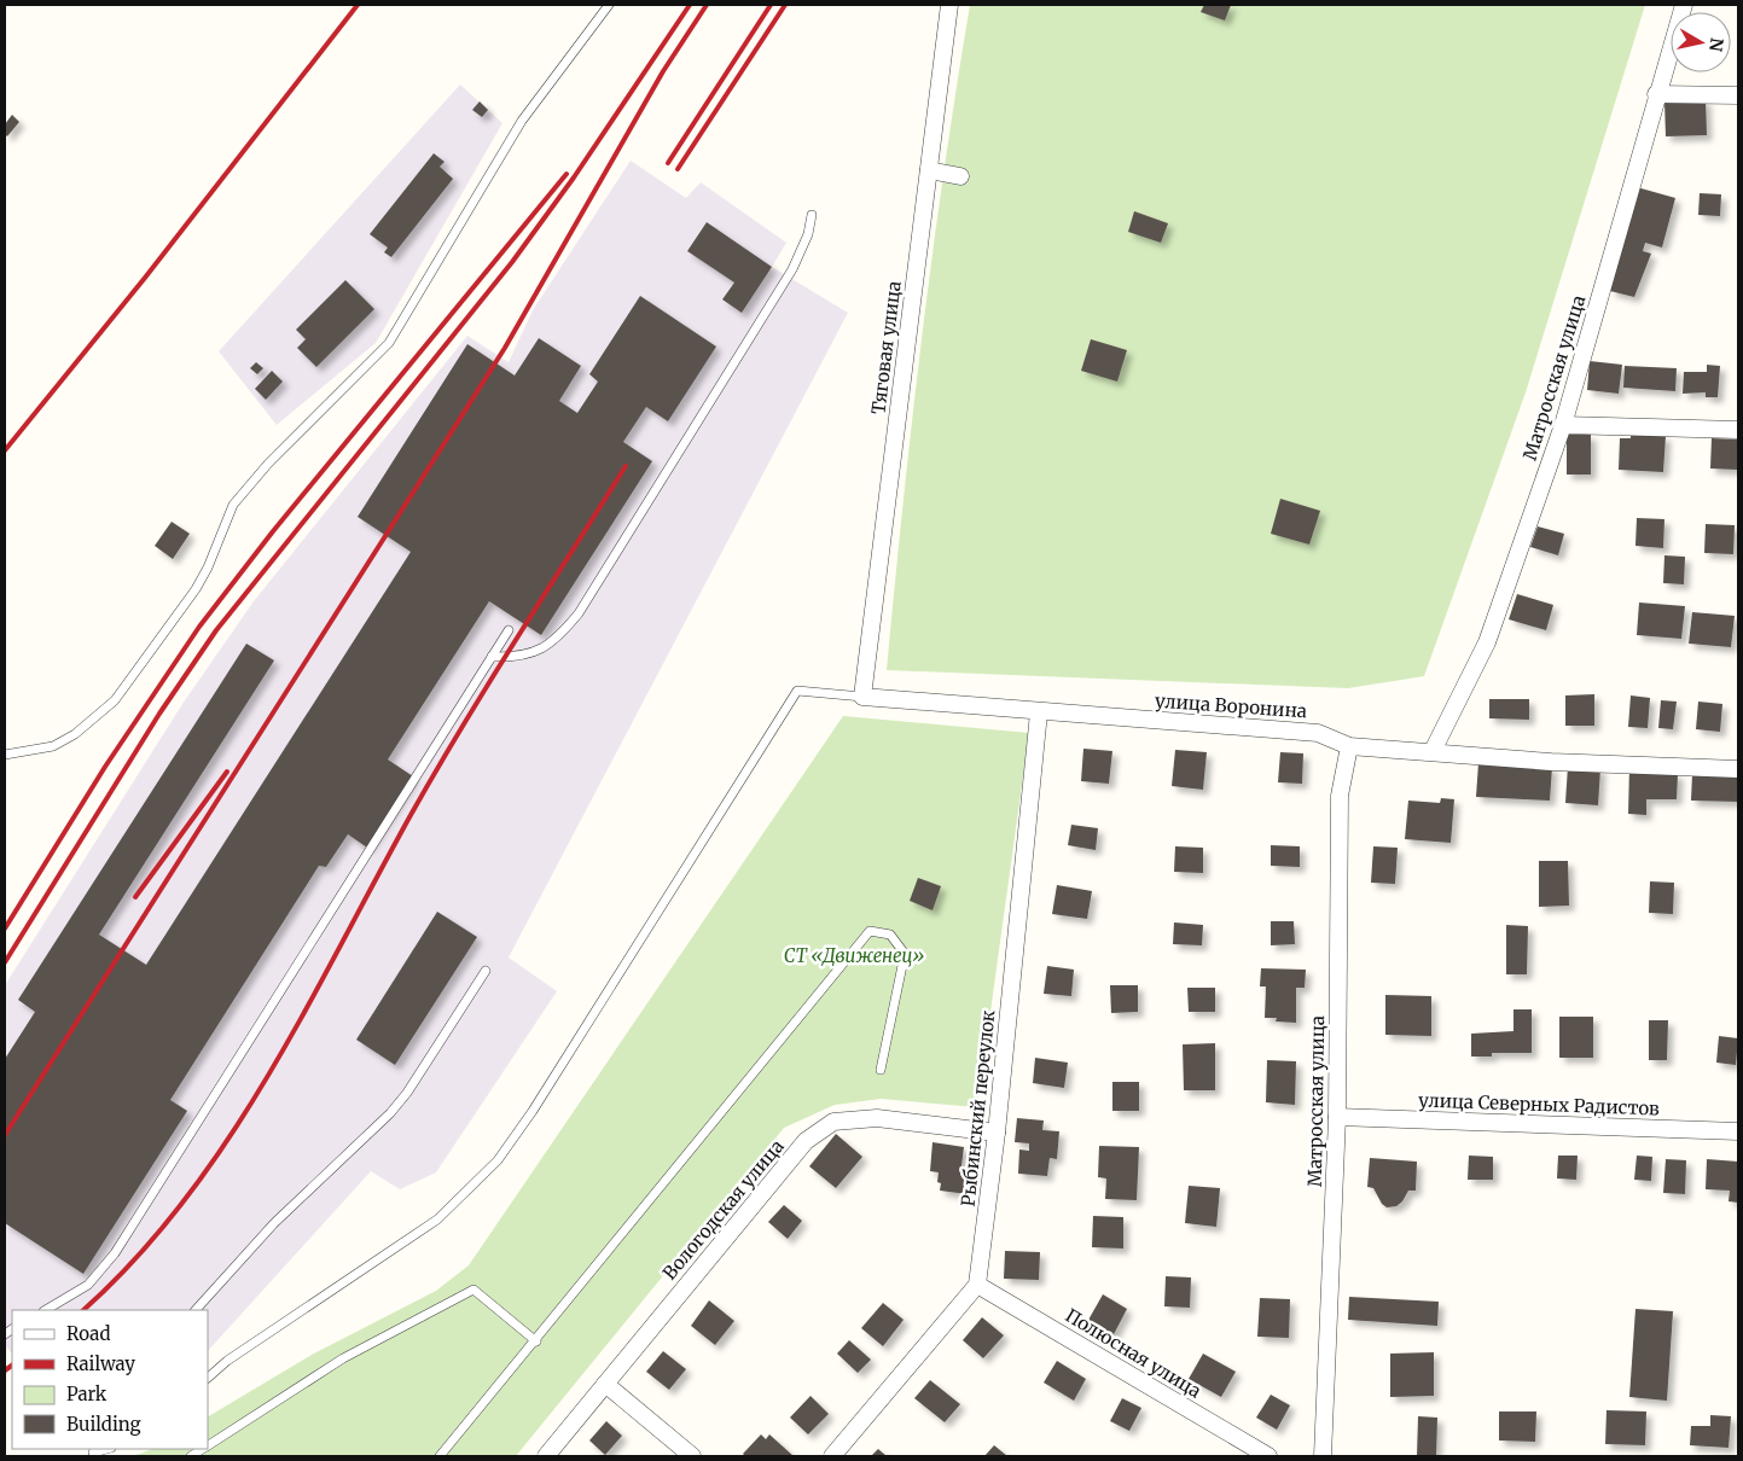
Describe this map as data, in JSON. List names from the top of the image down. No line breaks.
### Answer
{"streets":{"street":["Тяговая улица","Матросская улица","улица Воронина","улица Северных Радистов","Рыбинский переулок","Вологодская улица","Полюсная улица"]},"crossings":[["Тяговая улица","улица Воронина"],["Матросская улица","улица Воронина"],["Матросская улица","улица Северных Радистов"],["улица Воронина","Рыбинский переулок"],["Рыбинский переулок","Вологодская улица"],["Рыбинский переулок","Полюсная улица"]],"parks":["СТ «Движенец»"],"legend":["Road","Railway","Park","Building"],"north":"right"}
